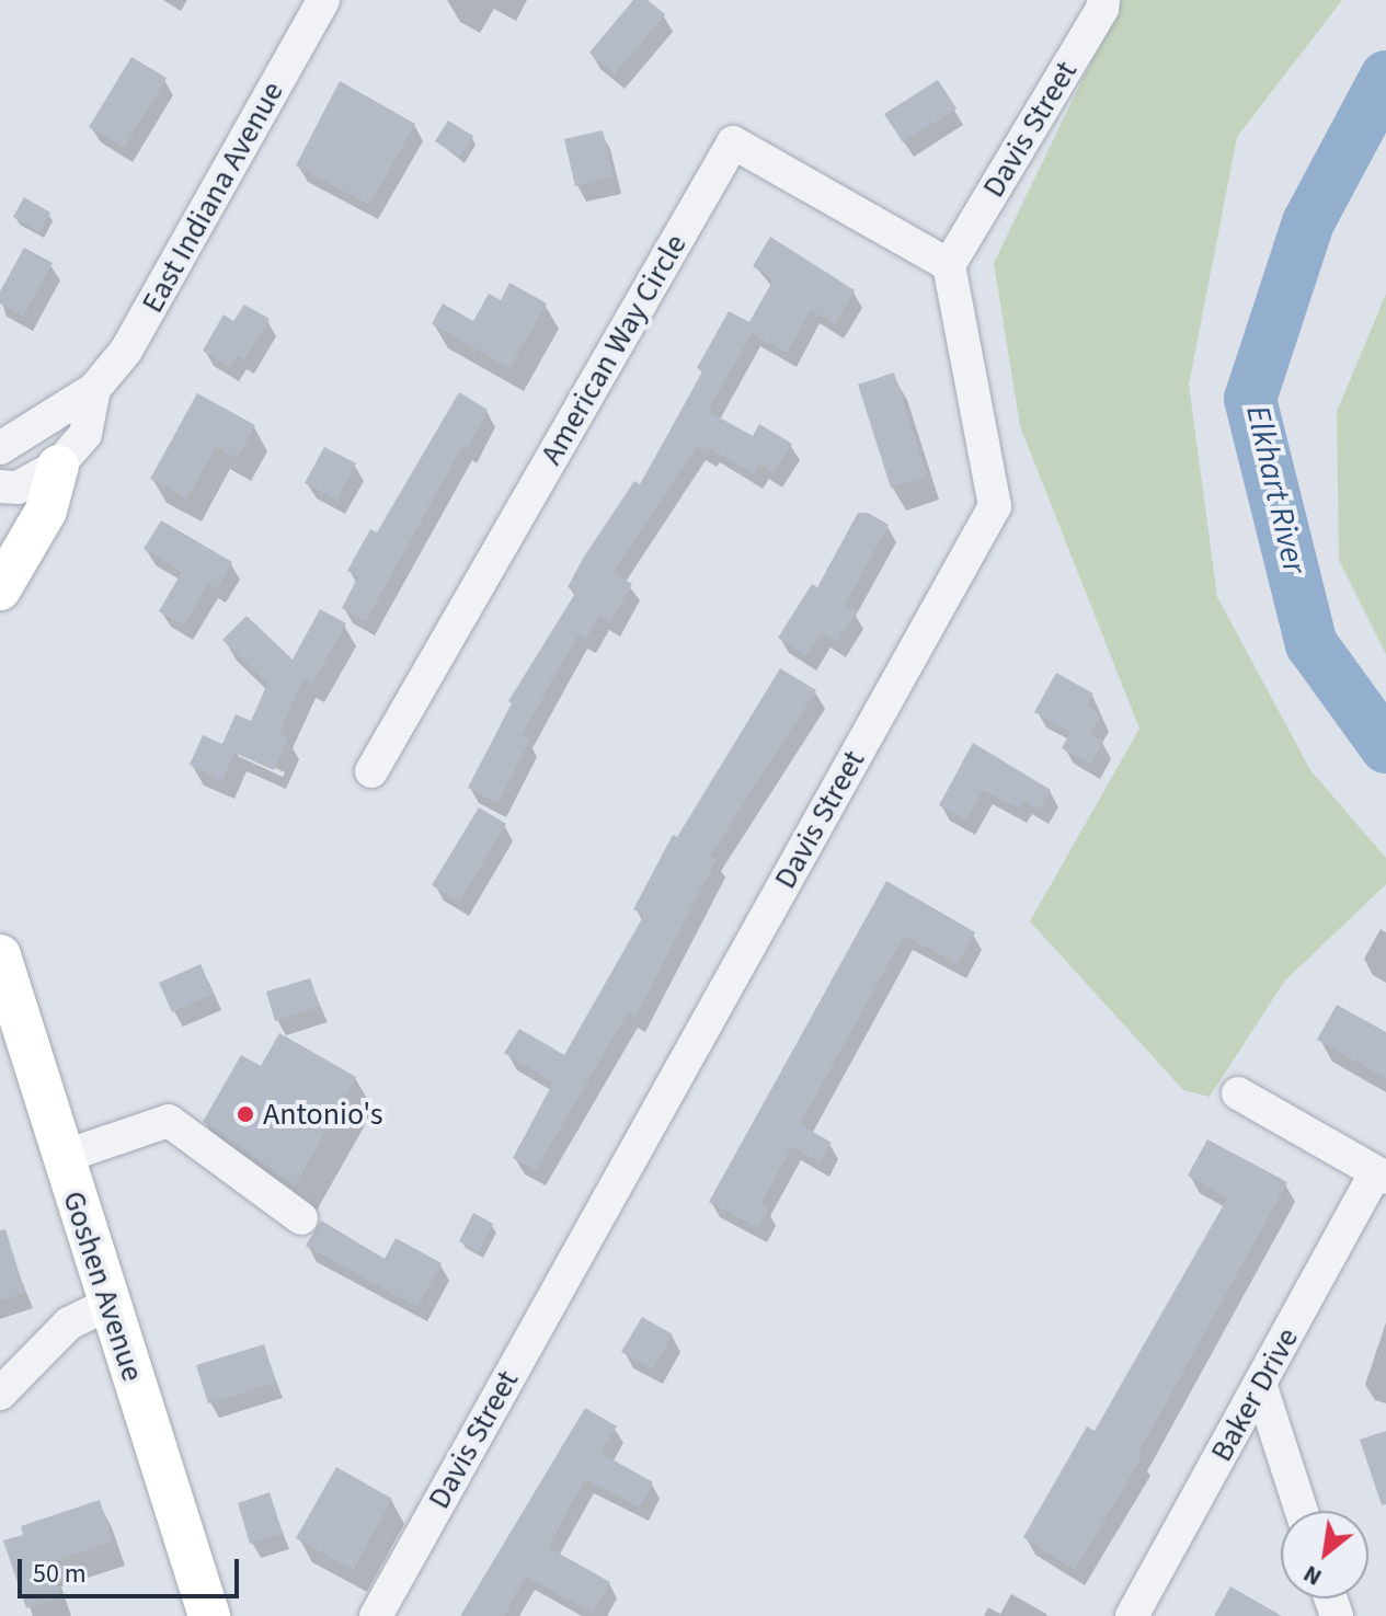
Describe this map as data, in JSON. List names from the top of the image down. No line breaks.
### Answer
{"streets":{"main road":["Goshen Avenue"],"street":["Davis Street","East Indiana Avenue","American Way Circle","Baker Drive"]},"crossings":[["Davis Street","American Way Circle"]],"water":["Elkhart River"],"places":["Antonio's"],"scale_bar":"50 m","north":"bottom left"}
